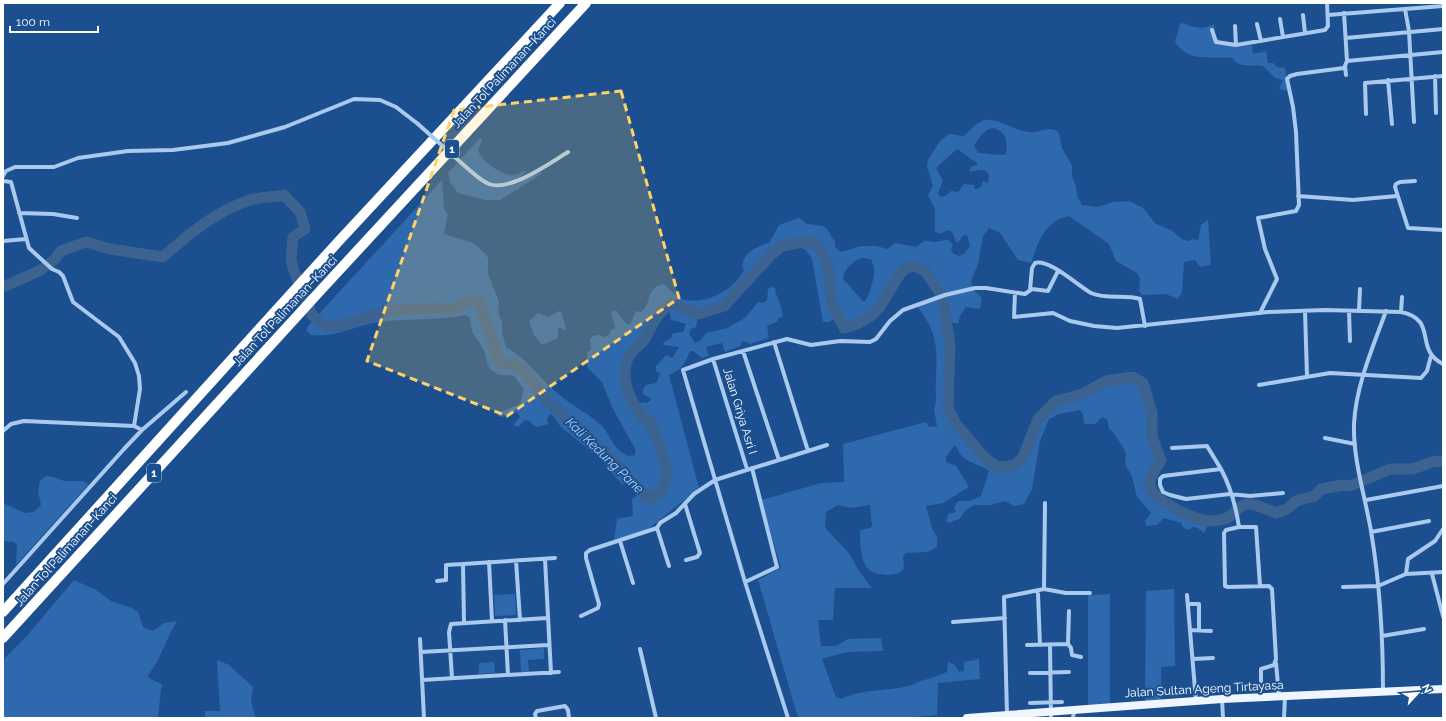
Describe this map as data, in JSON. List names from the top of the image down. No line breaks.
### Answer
{"streets":{"highway":["Jalan Tol Palimanan–Kanci","1"],"main road":["Jalan Sultan Ageng Tirtayasa"],"street":["Jalan Griya Asri I"]},"water":["Kali Kedung Pane"],"scale_bar":"100 m","north":"top right"}
